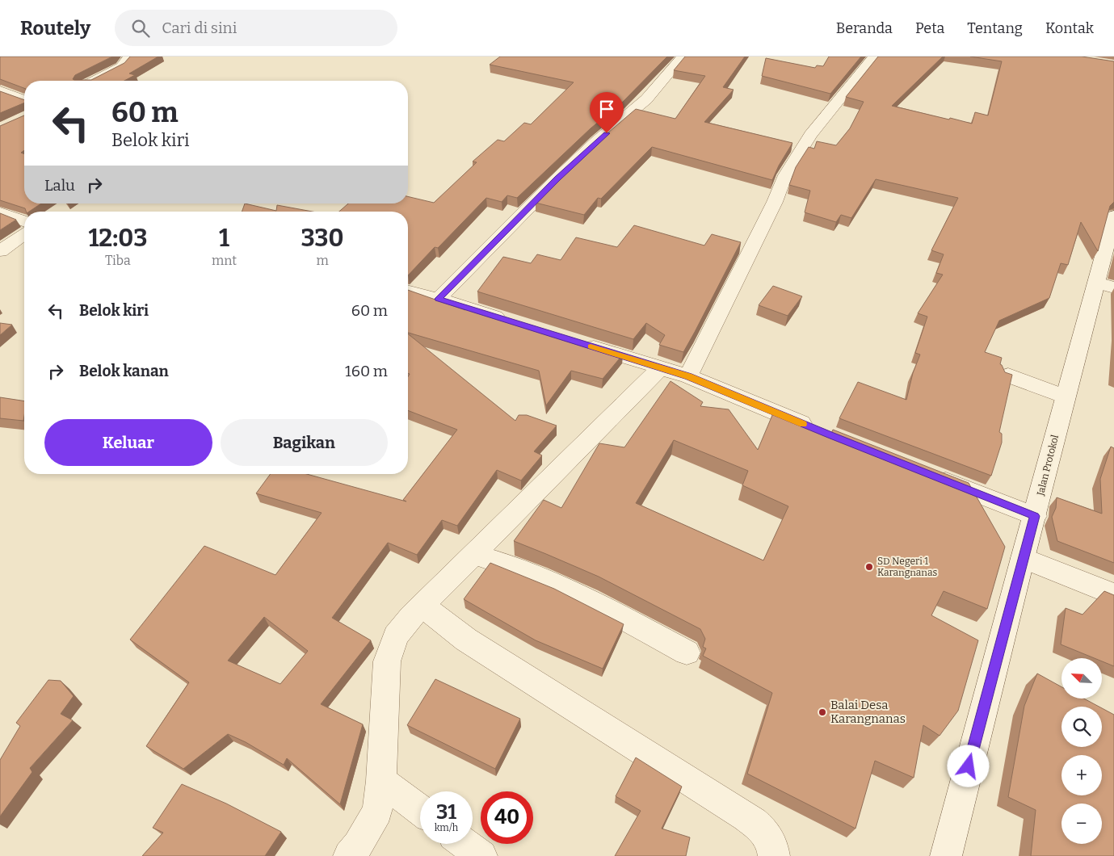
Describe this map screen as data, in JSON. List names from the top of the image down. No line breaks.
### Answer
{"streets":{"street":["Jalan Protokol"]},"places":["SD Negeri 1 Karangnanas","Balai Desa Karangnanas"],"north":"top left","page":{"header":"Routely","search":"Cari di sini","nav":["Beranda","Peta","Tentang","Kontak"],"turn":["60 m","Belok kiri"],"then":"Lalu","eta":["12:03","Tiba","1","mnt","330","m"],"list":[{"name":"Belok kiri","value":"60 m"},{"name":"Belok kanan","value":"160 m"}],"buttons":["Keluar","Bagikan"],"map_buttons":["+","−"],"speed":"31 km/h","limit":"40"}}
